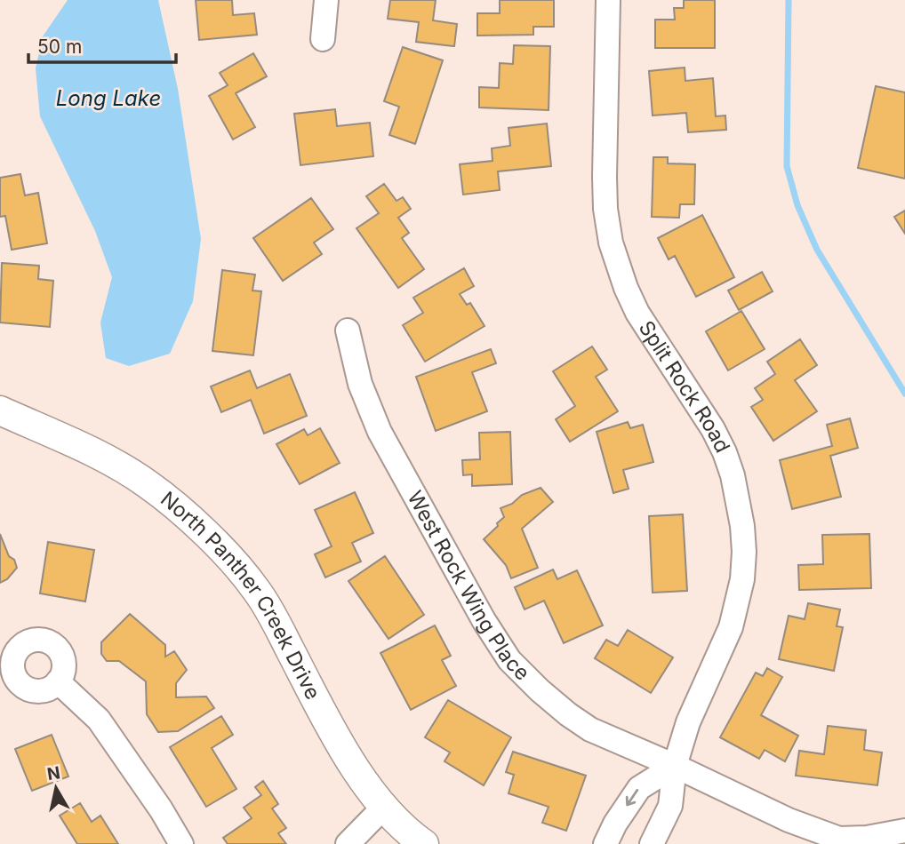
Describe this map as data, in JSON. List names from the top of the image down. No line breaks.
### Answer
{"streets":{"street":["Split Rock Road","West Rock Wing Place","North Panther Creek Drive"]},"crossings":[["Split Rock Road","West Rock Wing Place"]],"water":["Long Lake"],"scale_bar":"50 m","north":"top"}
